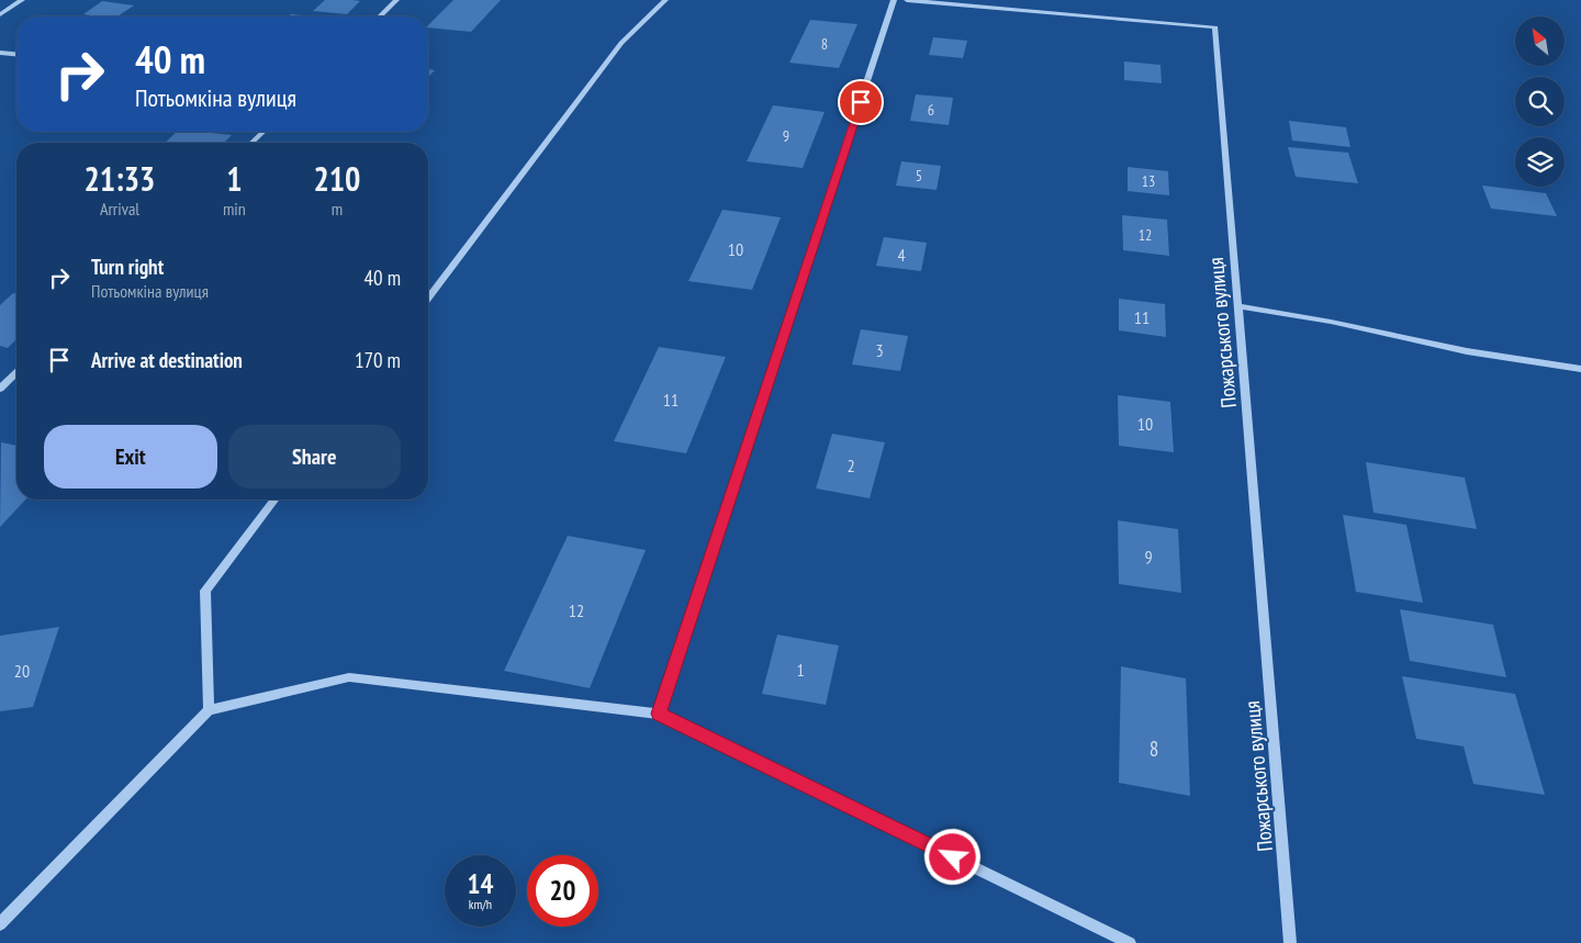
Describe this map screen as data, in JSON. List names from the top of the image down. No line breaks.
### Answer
{"streets":{"street":["Пожарського вулиця"]},"house_numbers":["8","6","9","5","13","12","10","4","11","3","11","10","2","9","12","1","20","8"],"north":"top left","page":{"turn":["40 m","Потьомкіна вулиця"],"eta":["21:33","Arrival","1","min","210","m"],"list":[{"name":"Turn right","note":"Потьомкіна вулиця","value":"40 m"},{"name":"Arrive at destination","value":"170 m"}],"buttons":["Exit","Share"],"speed":"14 km/h","limit":"20"}}
